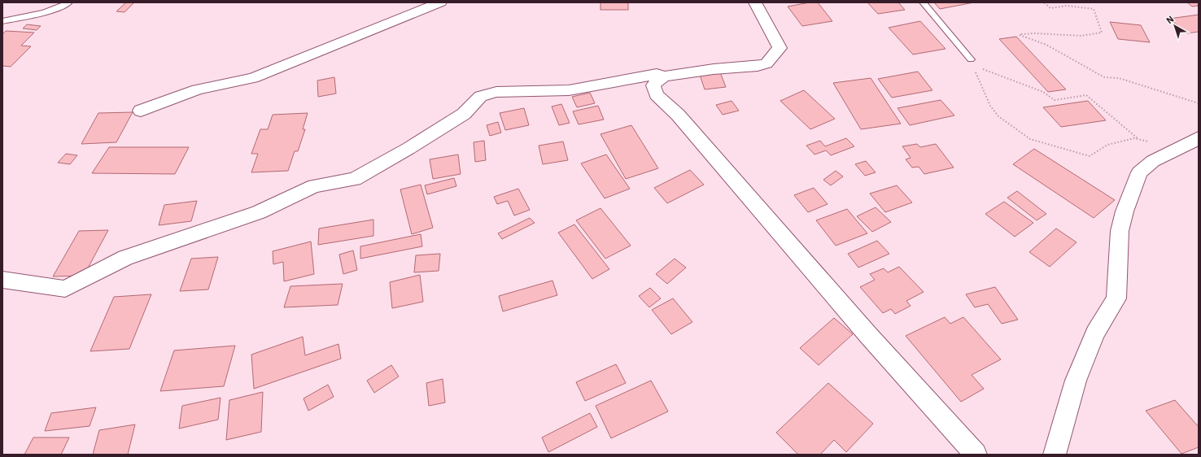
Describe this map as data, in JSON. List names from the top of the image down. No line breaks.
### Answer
{"north":"top left"}
